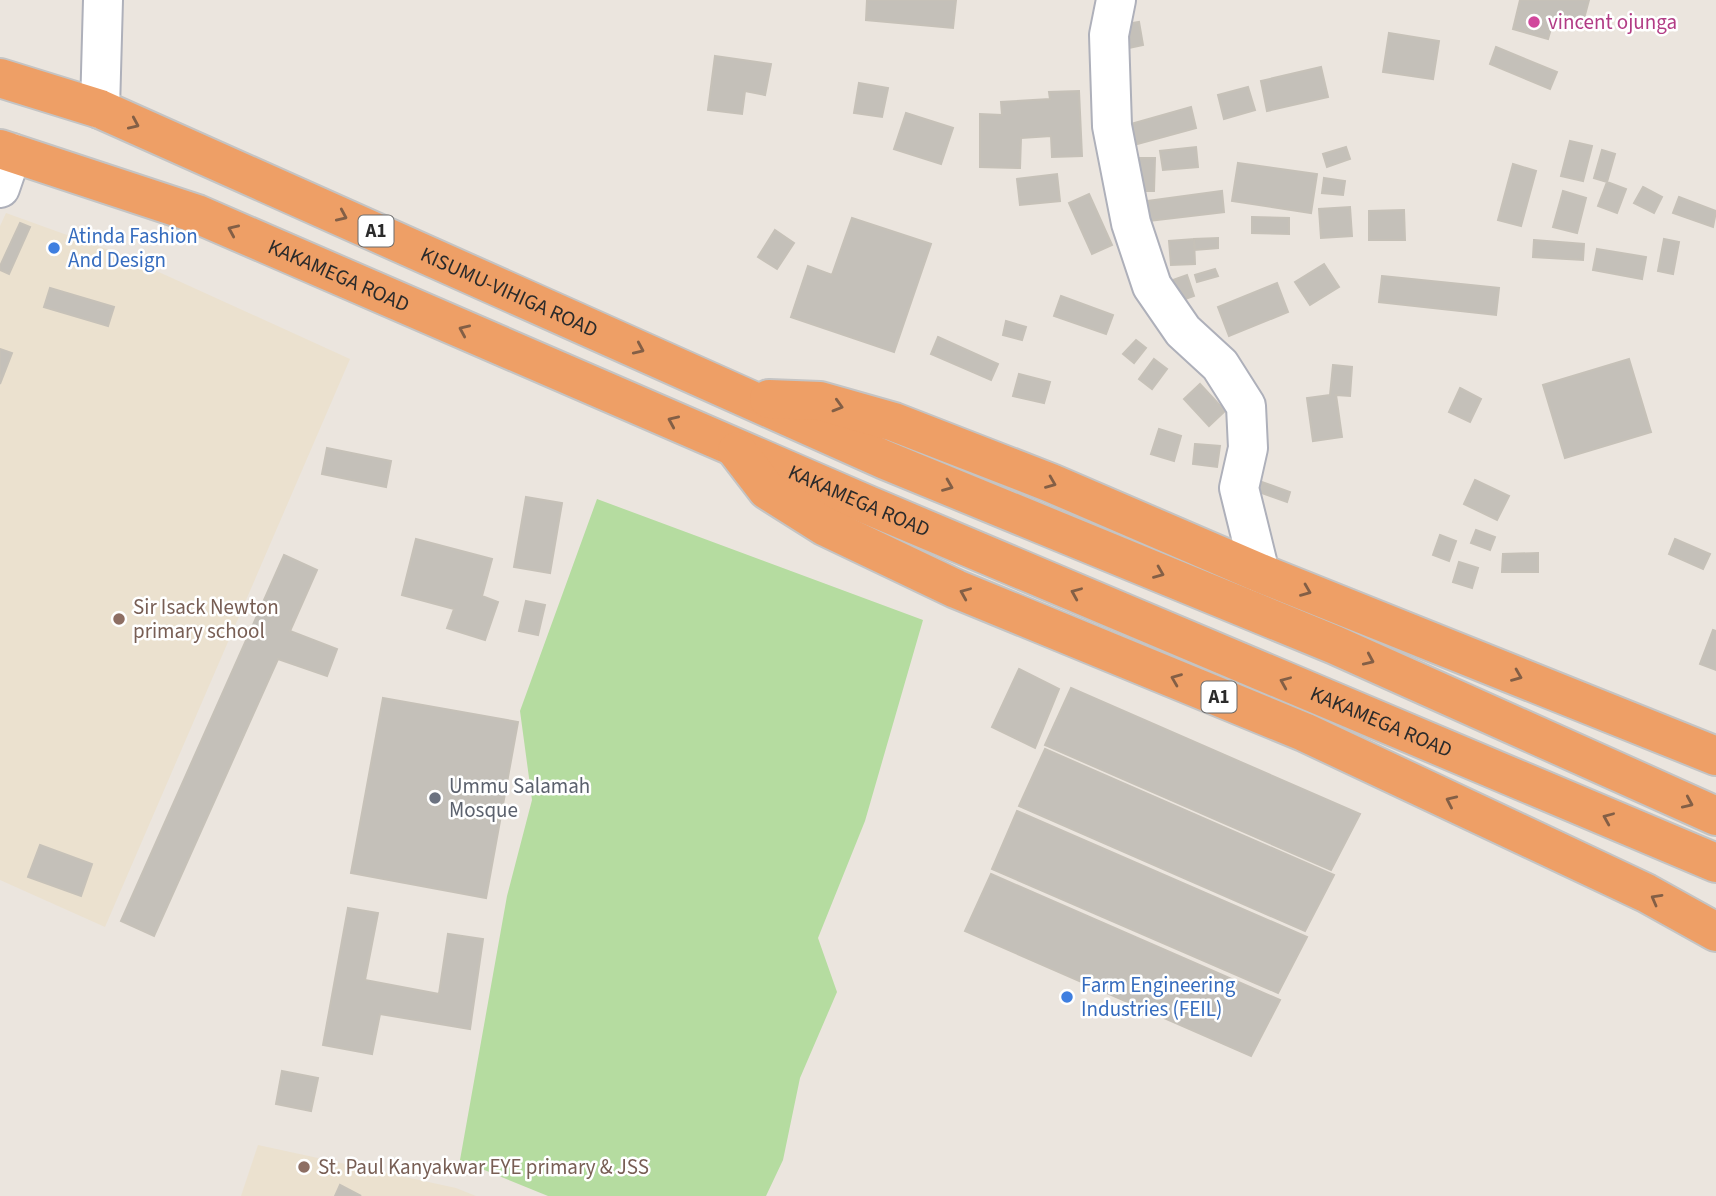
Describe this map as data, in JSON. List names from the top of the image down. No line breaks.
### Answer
{"streets":{"highway":["A1","KAKAMEGA ROAD","KISUMU-VIHIGA ROAD"]},"crossings":[["A1","KAKAMEGA ROAD"],["A1","KISUMU-VIHIGA ROAD"]],"one_way":["KISUMU-VIHIGA ROAD"],"places":["vincent ojunga","Atinda Fashion And Design","Sir Isack Newton primary school","Ummu Salamah Mosque","Farm Engineering Industries (FEIL)","St. Paul Kanyakwar EYE primary & JSS"]}
